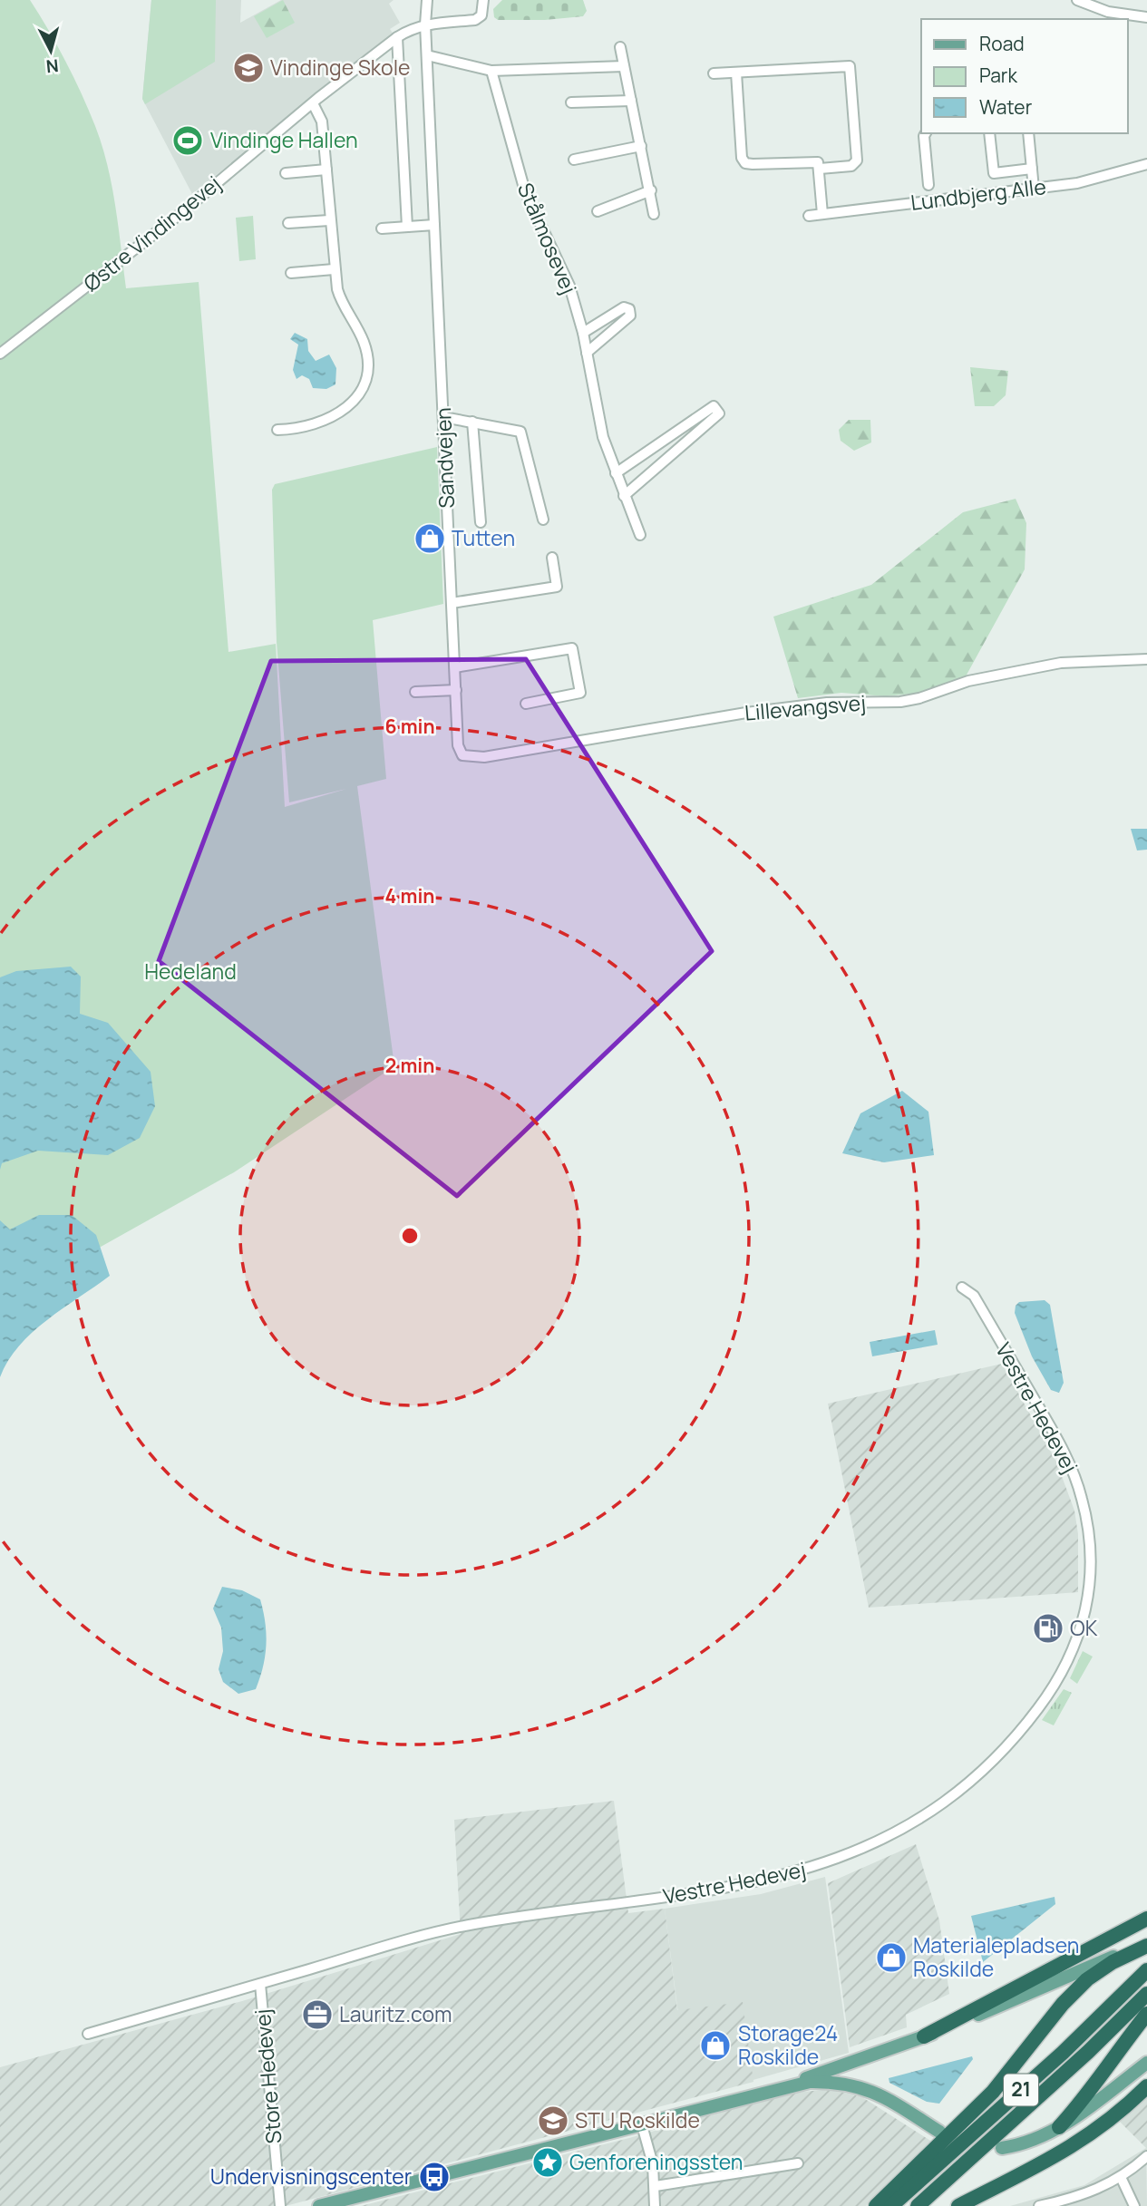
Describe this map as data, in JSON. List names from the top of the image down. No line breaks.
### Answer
{"streets":{"highway":["21"],"street":["Lundbjerg Alle","Østre Vindingevej","Stålmosevej","Sandvejen","Lillevangsvej","Vestre Hedevej","Store Hedevej"]},"crossings":[["Østre Vindingevej","Sandvejen"],["Sandvejen","Lillevangsvej"],["Vestre Hedevej","Store Hedevej"]],"parks":["Hedeland"],"places":{"school or university":["Vindinge Skole","STU Roskilde"],"sports":["Vindinge Hallen"],"shop":["Tutten","Materialepladsen Roskilde","Storage24 Roskilde"],"fuel station":["OK"],"office":["Lauritz.com"],"place":["Genforeningssten"],"bus stop":["Undervisningscenter"]},"legend":["Road","Park","Water"],"north":"bottom","rings":["6 min","4 min","2 min"]}
